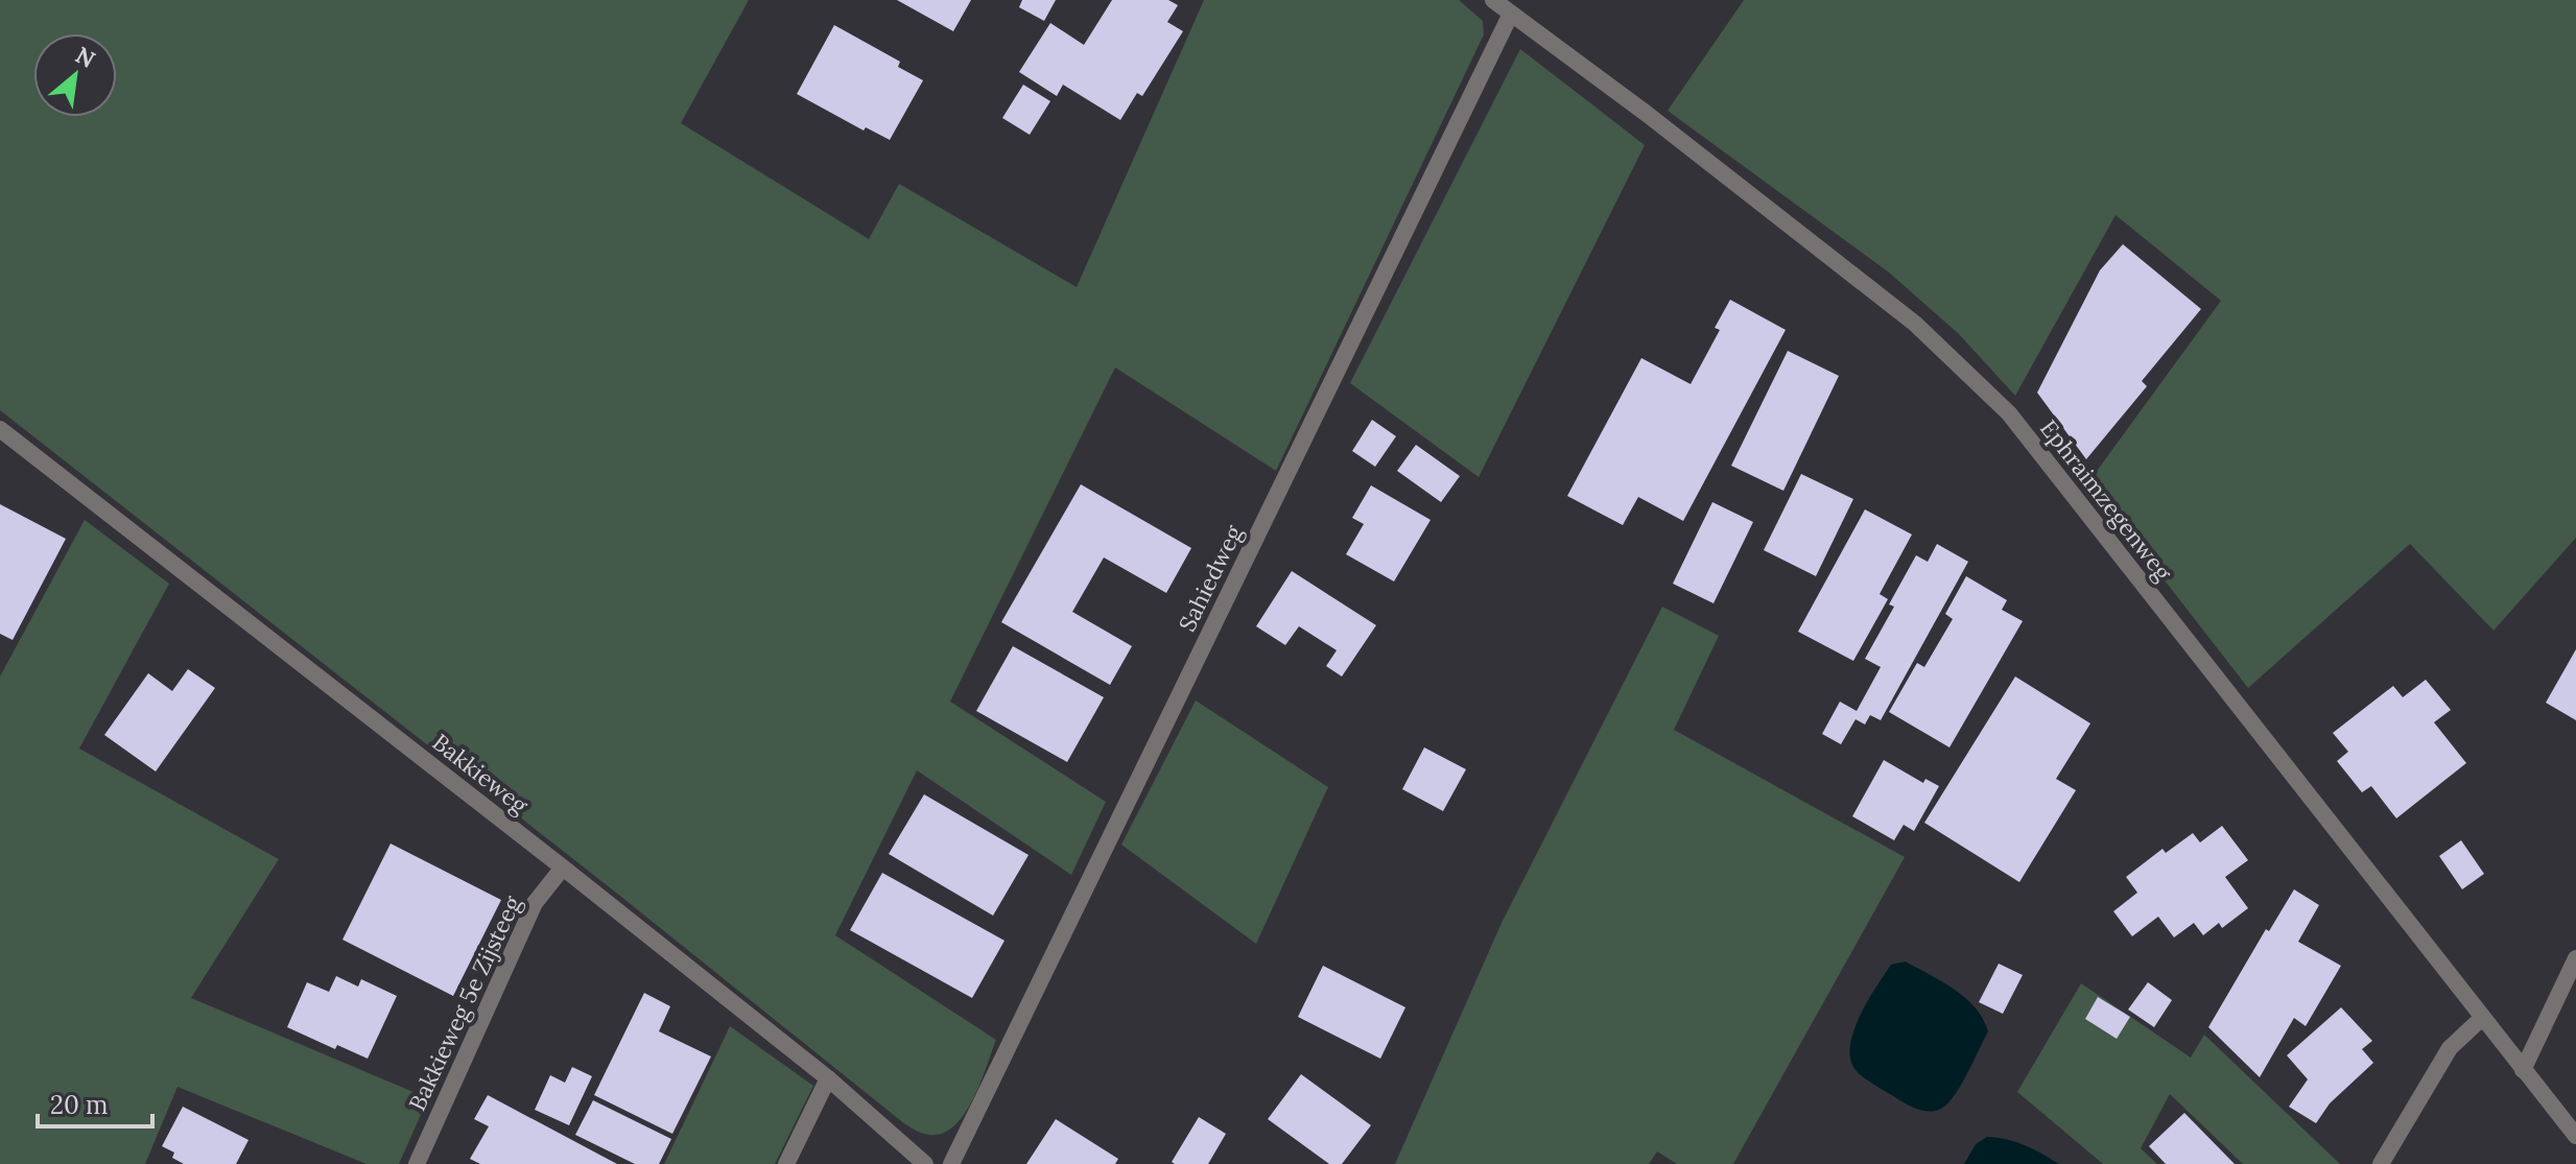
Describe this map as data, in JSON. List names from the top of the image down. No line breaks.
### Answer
{"streets":{"street":["Ephraimzegenweg","Sahiedweg","Bakkieweg","Bakkieweg 5e Zijsteeg"]},"crossings":[["Ephraimzegenweg","Sahiedweg"],["Bakkieweg","Bakkieweg 5e Zijsteeg"]],"scale_bar":"20 m","north":"top right"}
